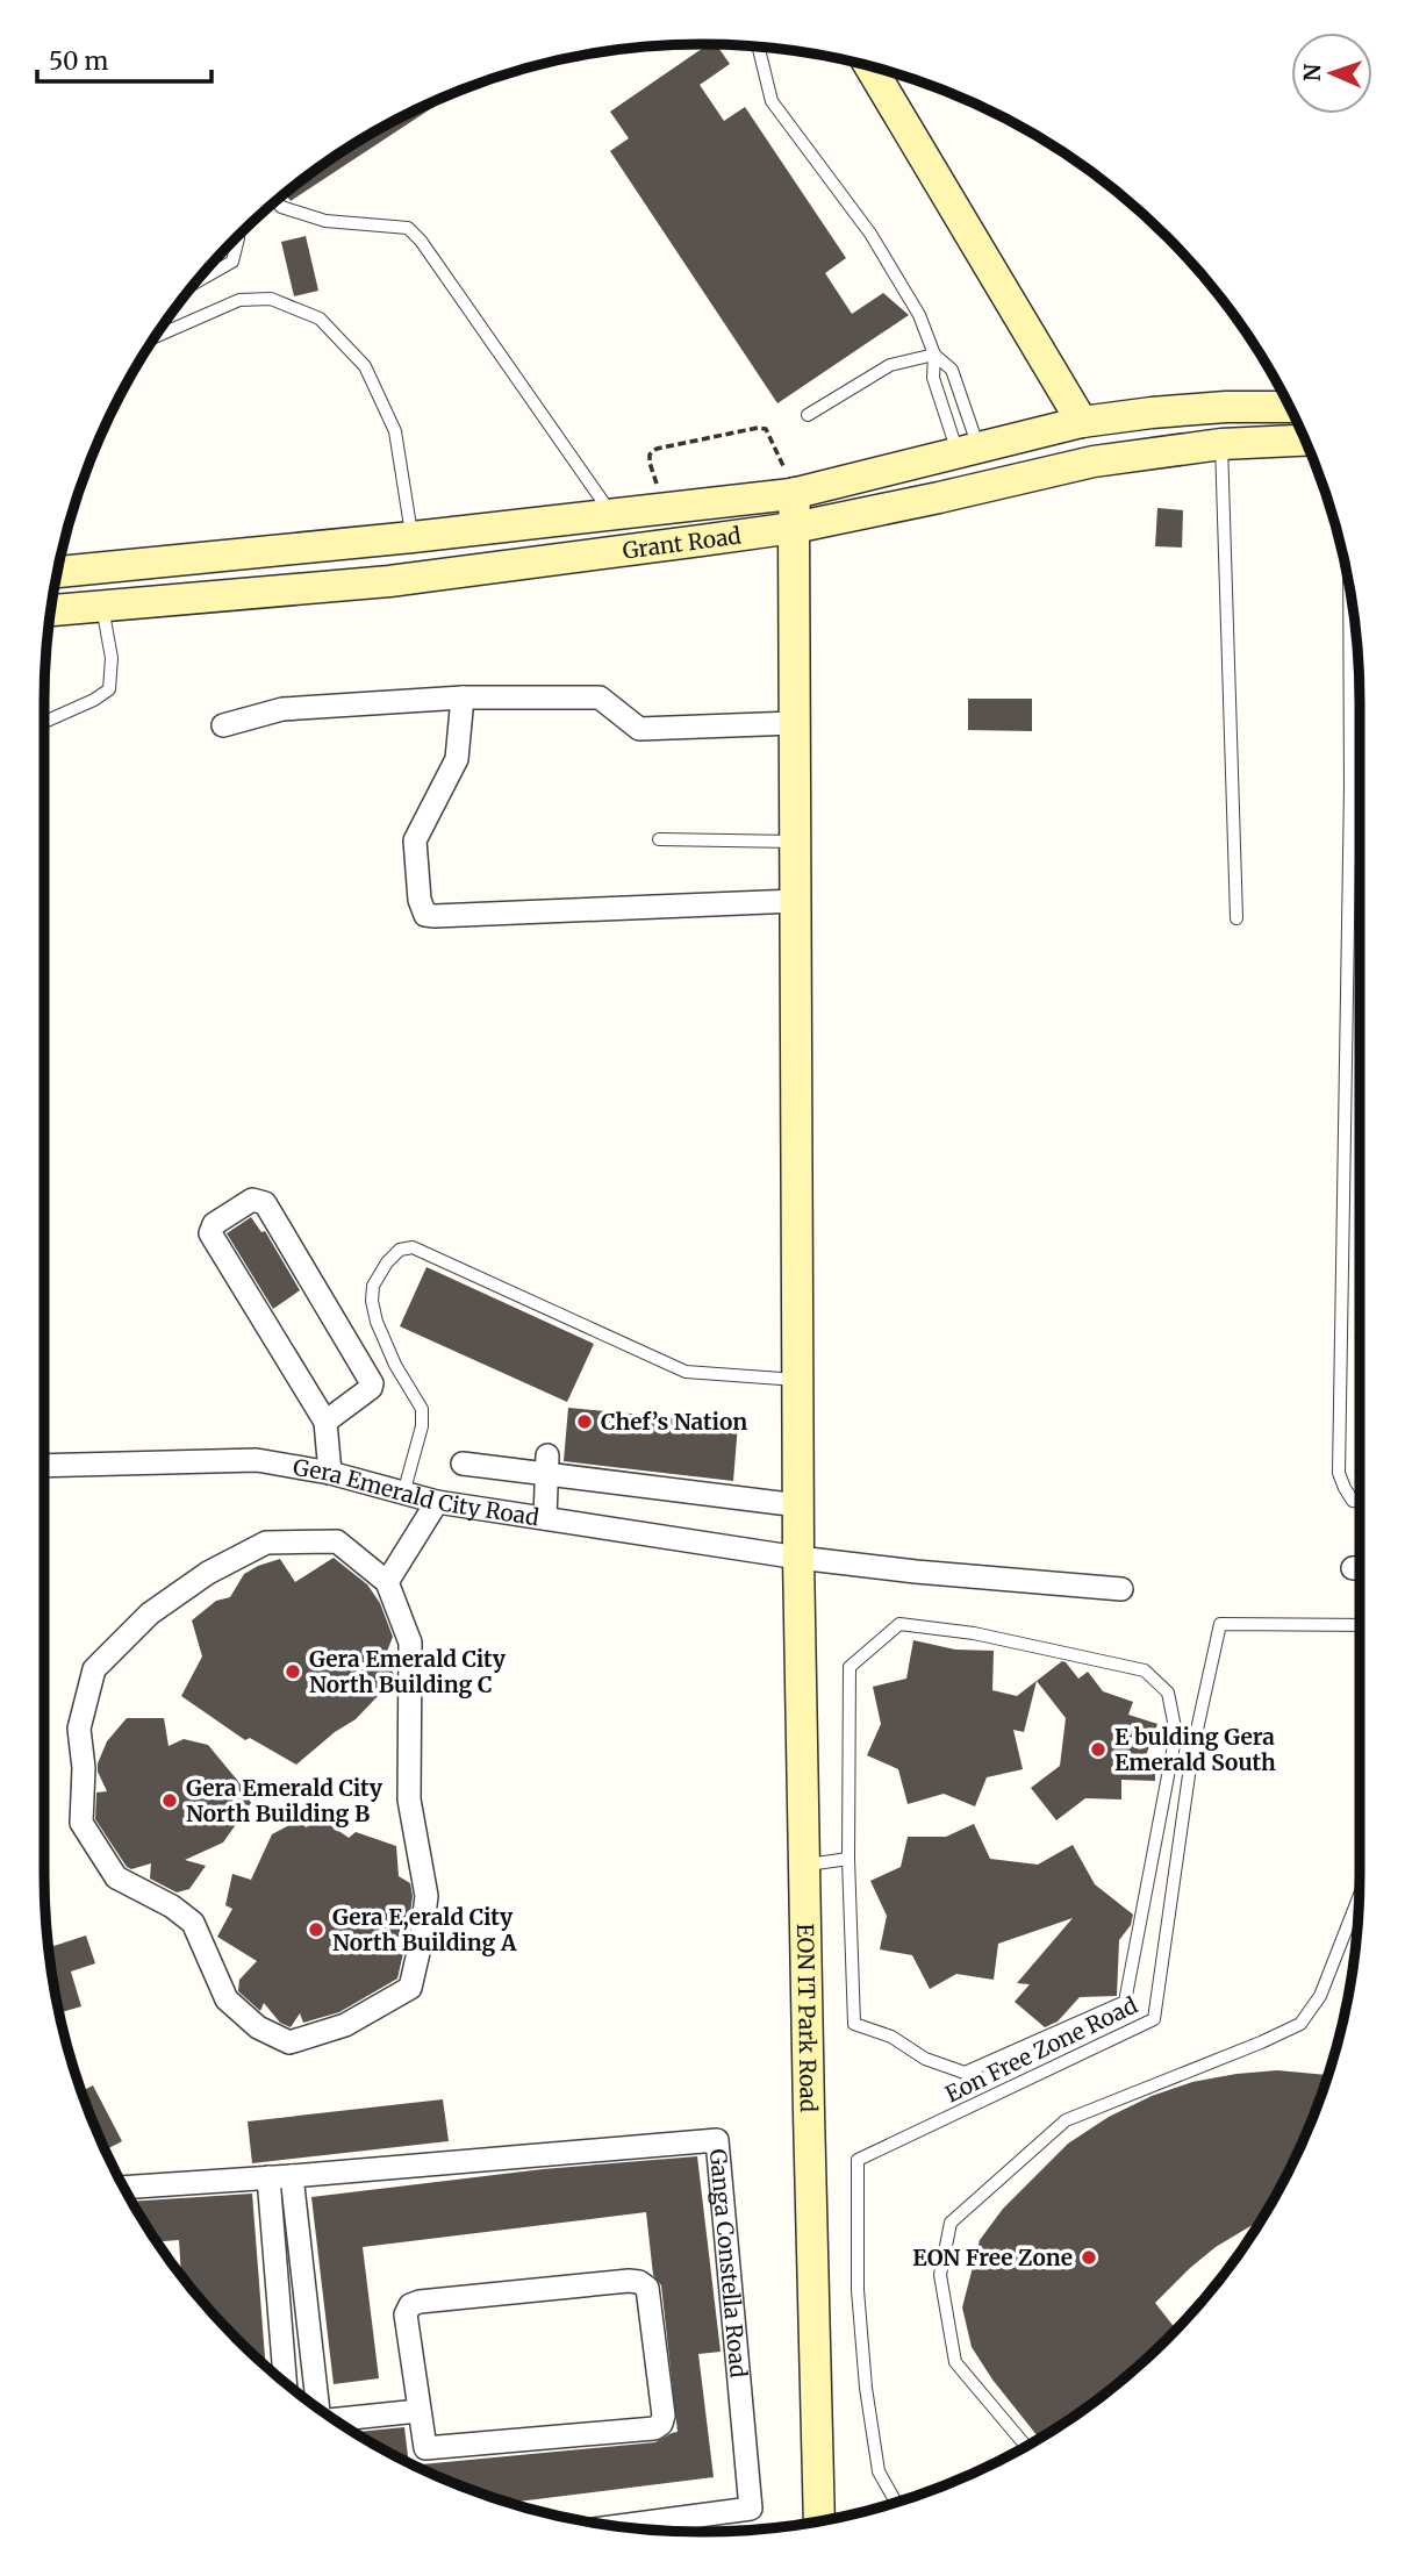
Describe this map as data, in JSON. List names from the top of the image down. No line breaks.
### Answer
{"streets":{"main road":["Grant Road","EON IT Park Road"],"street":["Gera Emerald City Road","Ganga Constella Road"],"lane":["Eon Free Zone Road"]},"crossings":[["Grant Road","EON IT Park Road"],["Gera Emerald City Road","EON IT Park Road"]],"places":["Chef’s Nation","Gera Emerald City North Building C","E bulding Gera Emerald South","Gera Emerald City North Building B","Gera E,erald City North Building A","EON Free Zone"],"scale_bar":"50 m","north":"left"}
